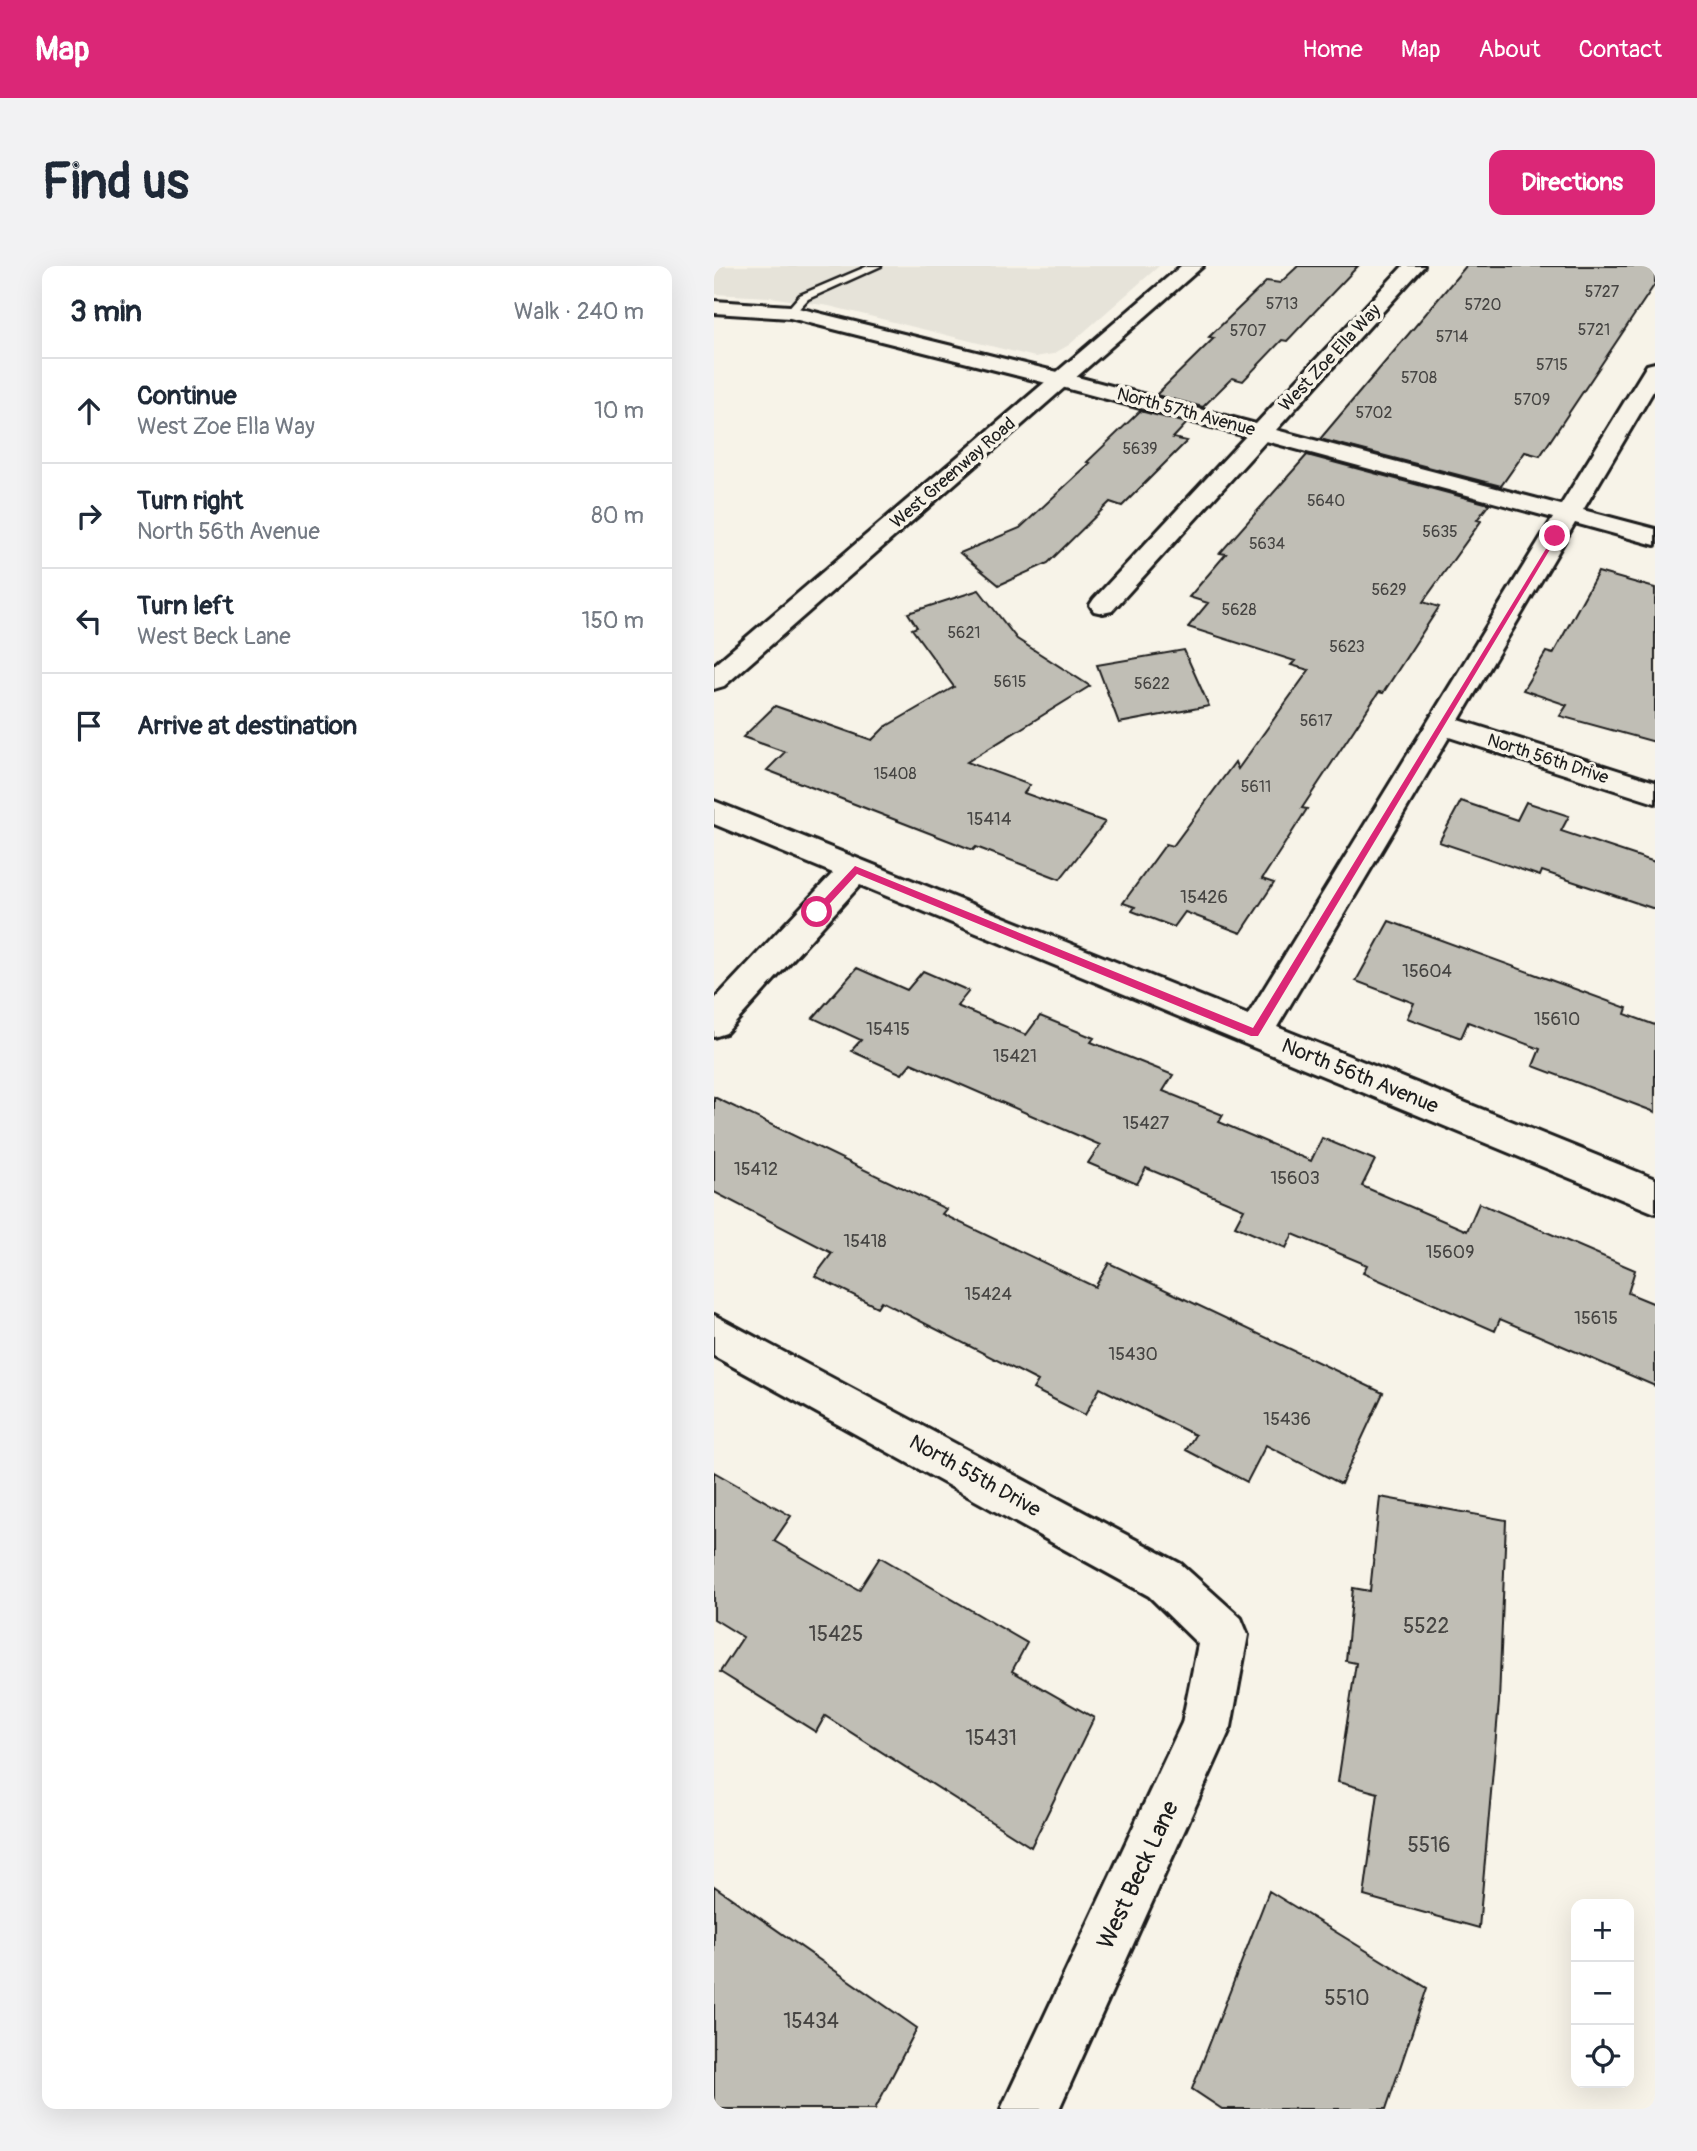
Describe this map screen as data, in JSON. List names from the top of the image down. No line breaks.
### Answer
{"streets":{"street":["West Zoe Ella Way","North 57th Avenue","West Greenway Road","North 56th Drive","North 56th Avenue","North 55th Drive","West Beck Lane"]},"crossings":[["West Zoe Ella Way","North 57th Avenue"],["North 57th Avenue","West Greenway Road"],["North 55th Drive","West Beck Lane"]],"house_numbers":["5727","5713","5720","5721","5707","5714","5715","5708","5709","5702","5639","5640","5635","5634","5629","5628","5621","5623","5615","5622","5617","15408","5611","15414","15426","15604","15610","15415","15421","15427","15412","15603","15418","15609","15424","15615","15430","15436","5522","15425","15431","5516","5510","15434"],"page":{"header":"Map","nav":["Home","Map","About","Contact"],"buttons":"Directions","title":"Find us","heading":["3 min","Walk · 240 m"],"list":[["Continue","West Zoe Ella Way","10 m"],["Turn right","North 56th Avenue","80 m"],["Turn left","West Beck Lane","150 m"],"Arrive at destination"],"map_buttons":["+","−"]}}
